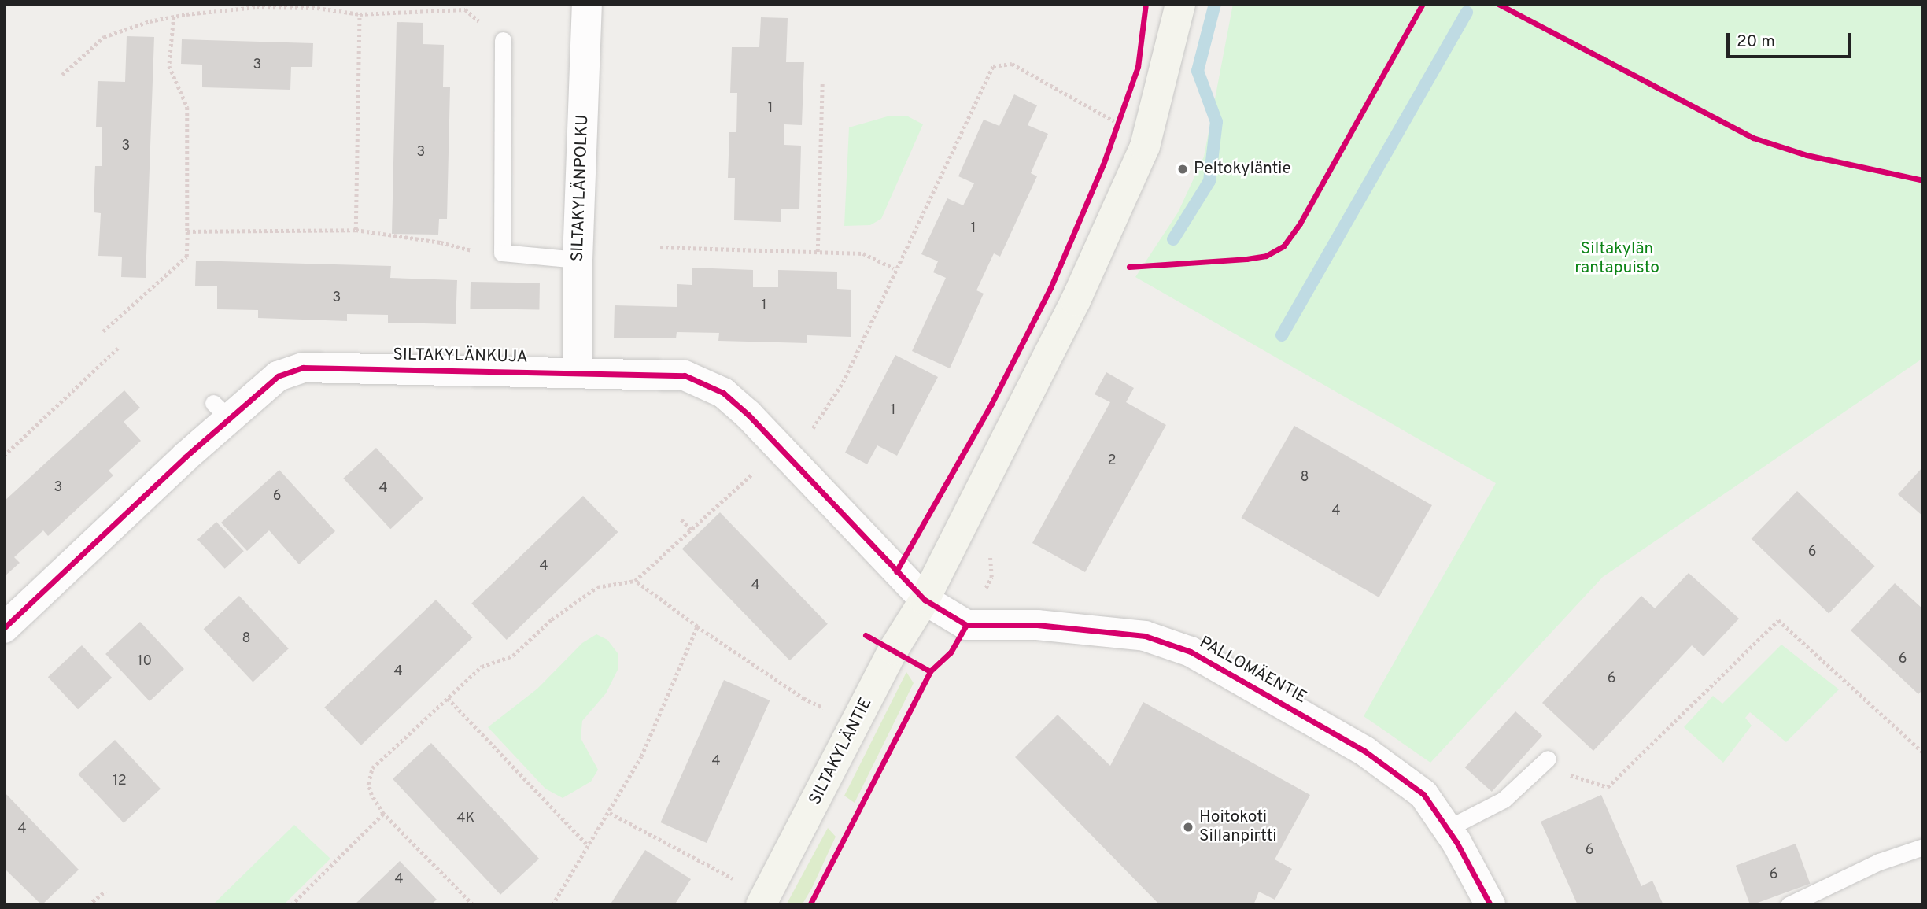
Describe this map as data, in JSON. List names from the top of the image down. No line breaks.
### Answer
{"streets":{"street":["SILTAKYLÄNPOLKU","SILTAKYLÄNKUJA","PALLOMÄENTIE","SILTAKYLÄNTIE"]},"crossings":[["SILTAKYLÄNPOLKU","SILTAKYLÄNKUJA"],["SILTAKYLÄNKUJA","PALLOMÄENTIE"],["SILTAKYLÄNKUJA","SILTAKYLÄNTIE"],["PALLOMÄENTIE","SILTAKYLÄNTIE"]],"parks":["Siltakylän rantapuisto"],"places":["Peltokyläntie","Hoitokoti Sillanpirtti"],"house_numbers":["3","1","3","3","1","3","1","1","2","8","3","4","6","4","6","4","4","8","6","10","4","6","4","12","4K","4","6","6","4"],"scale_bar":"20 m"}
